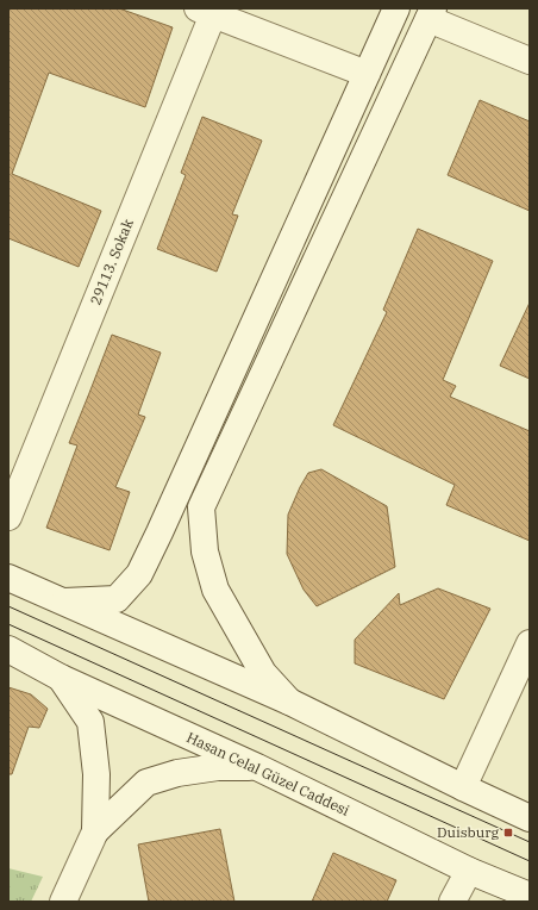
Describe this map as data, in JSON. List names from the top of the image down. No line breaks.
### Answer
{"streets":{"street":["29113. Sokak","Hasan Celal Güzel Caddesi"]},"places":{"transit":["Duisburg"]}}
